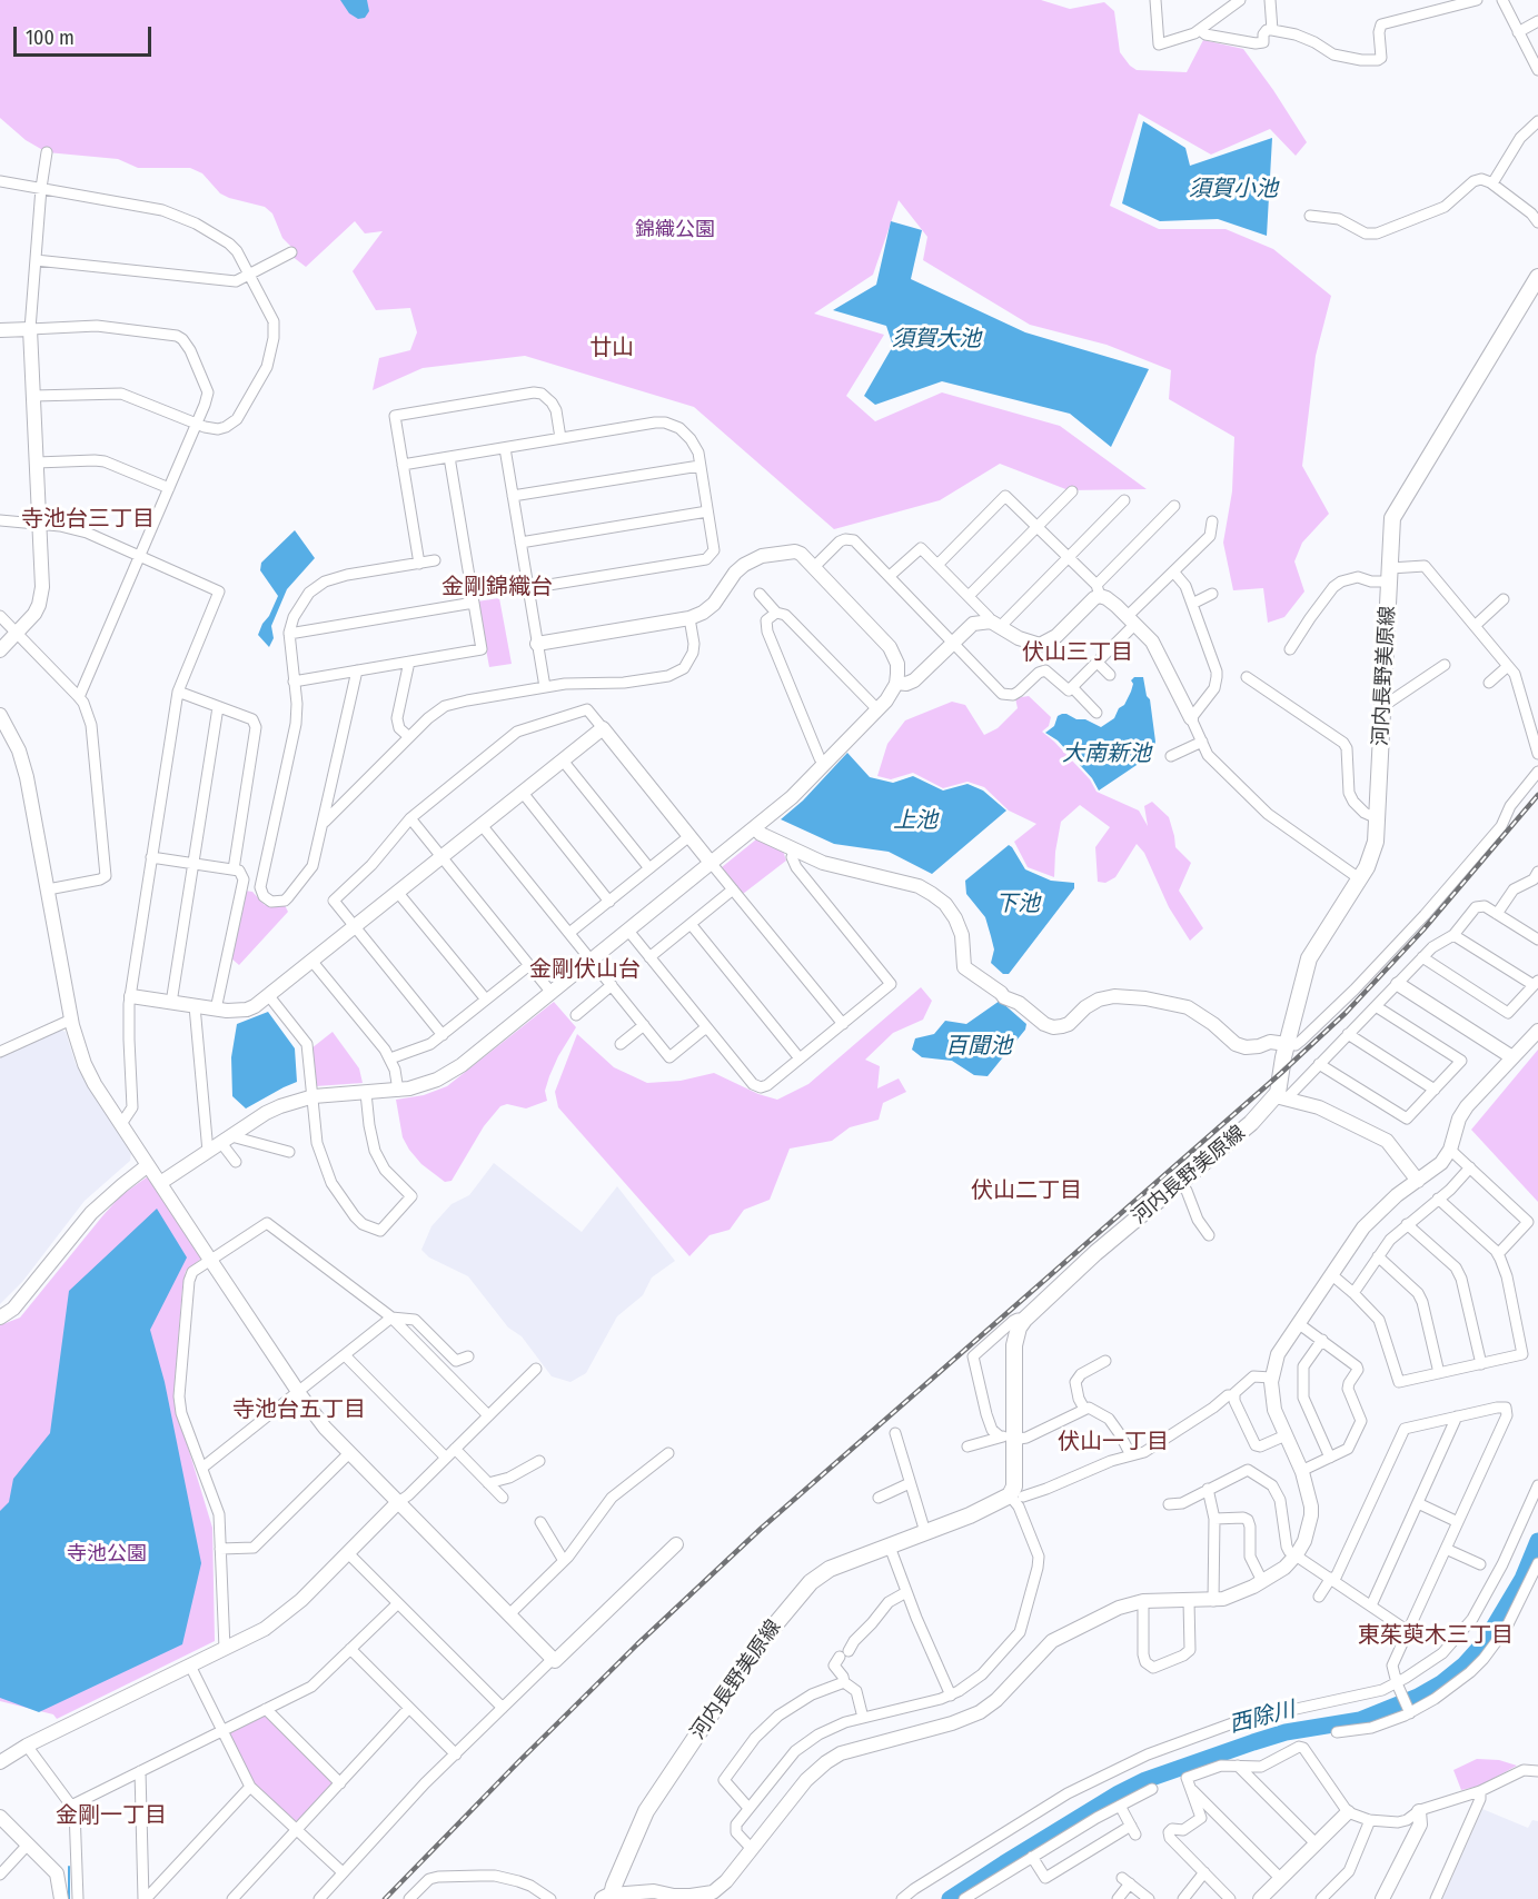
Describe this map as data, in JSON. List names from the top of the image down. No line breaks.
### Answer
{"streets":{"main road":["河内長野美原線"]},"districts":["廿山","寺池台三丁目","金剛錦織台","伏山三丁目","金剛伏山台","伏山二丁目","寺池台五丁目","伏山一丁目","東茱萸木三丁目","金剛一丁目"],"water":["須賀小池","須賀大池","大南新池","上池","下池","百聞池","西除川"],"parks":["錦織公園","寺池公園"],"scale_bar":"100 m"}
